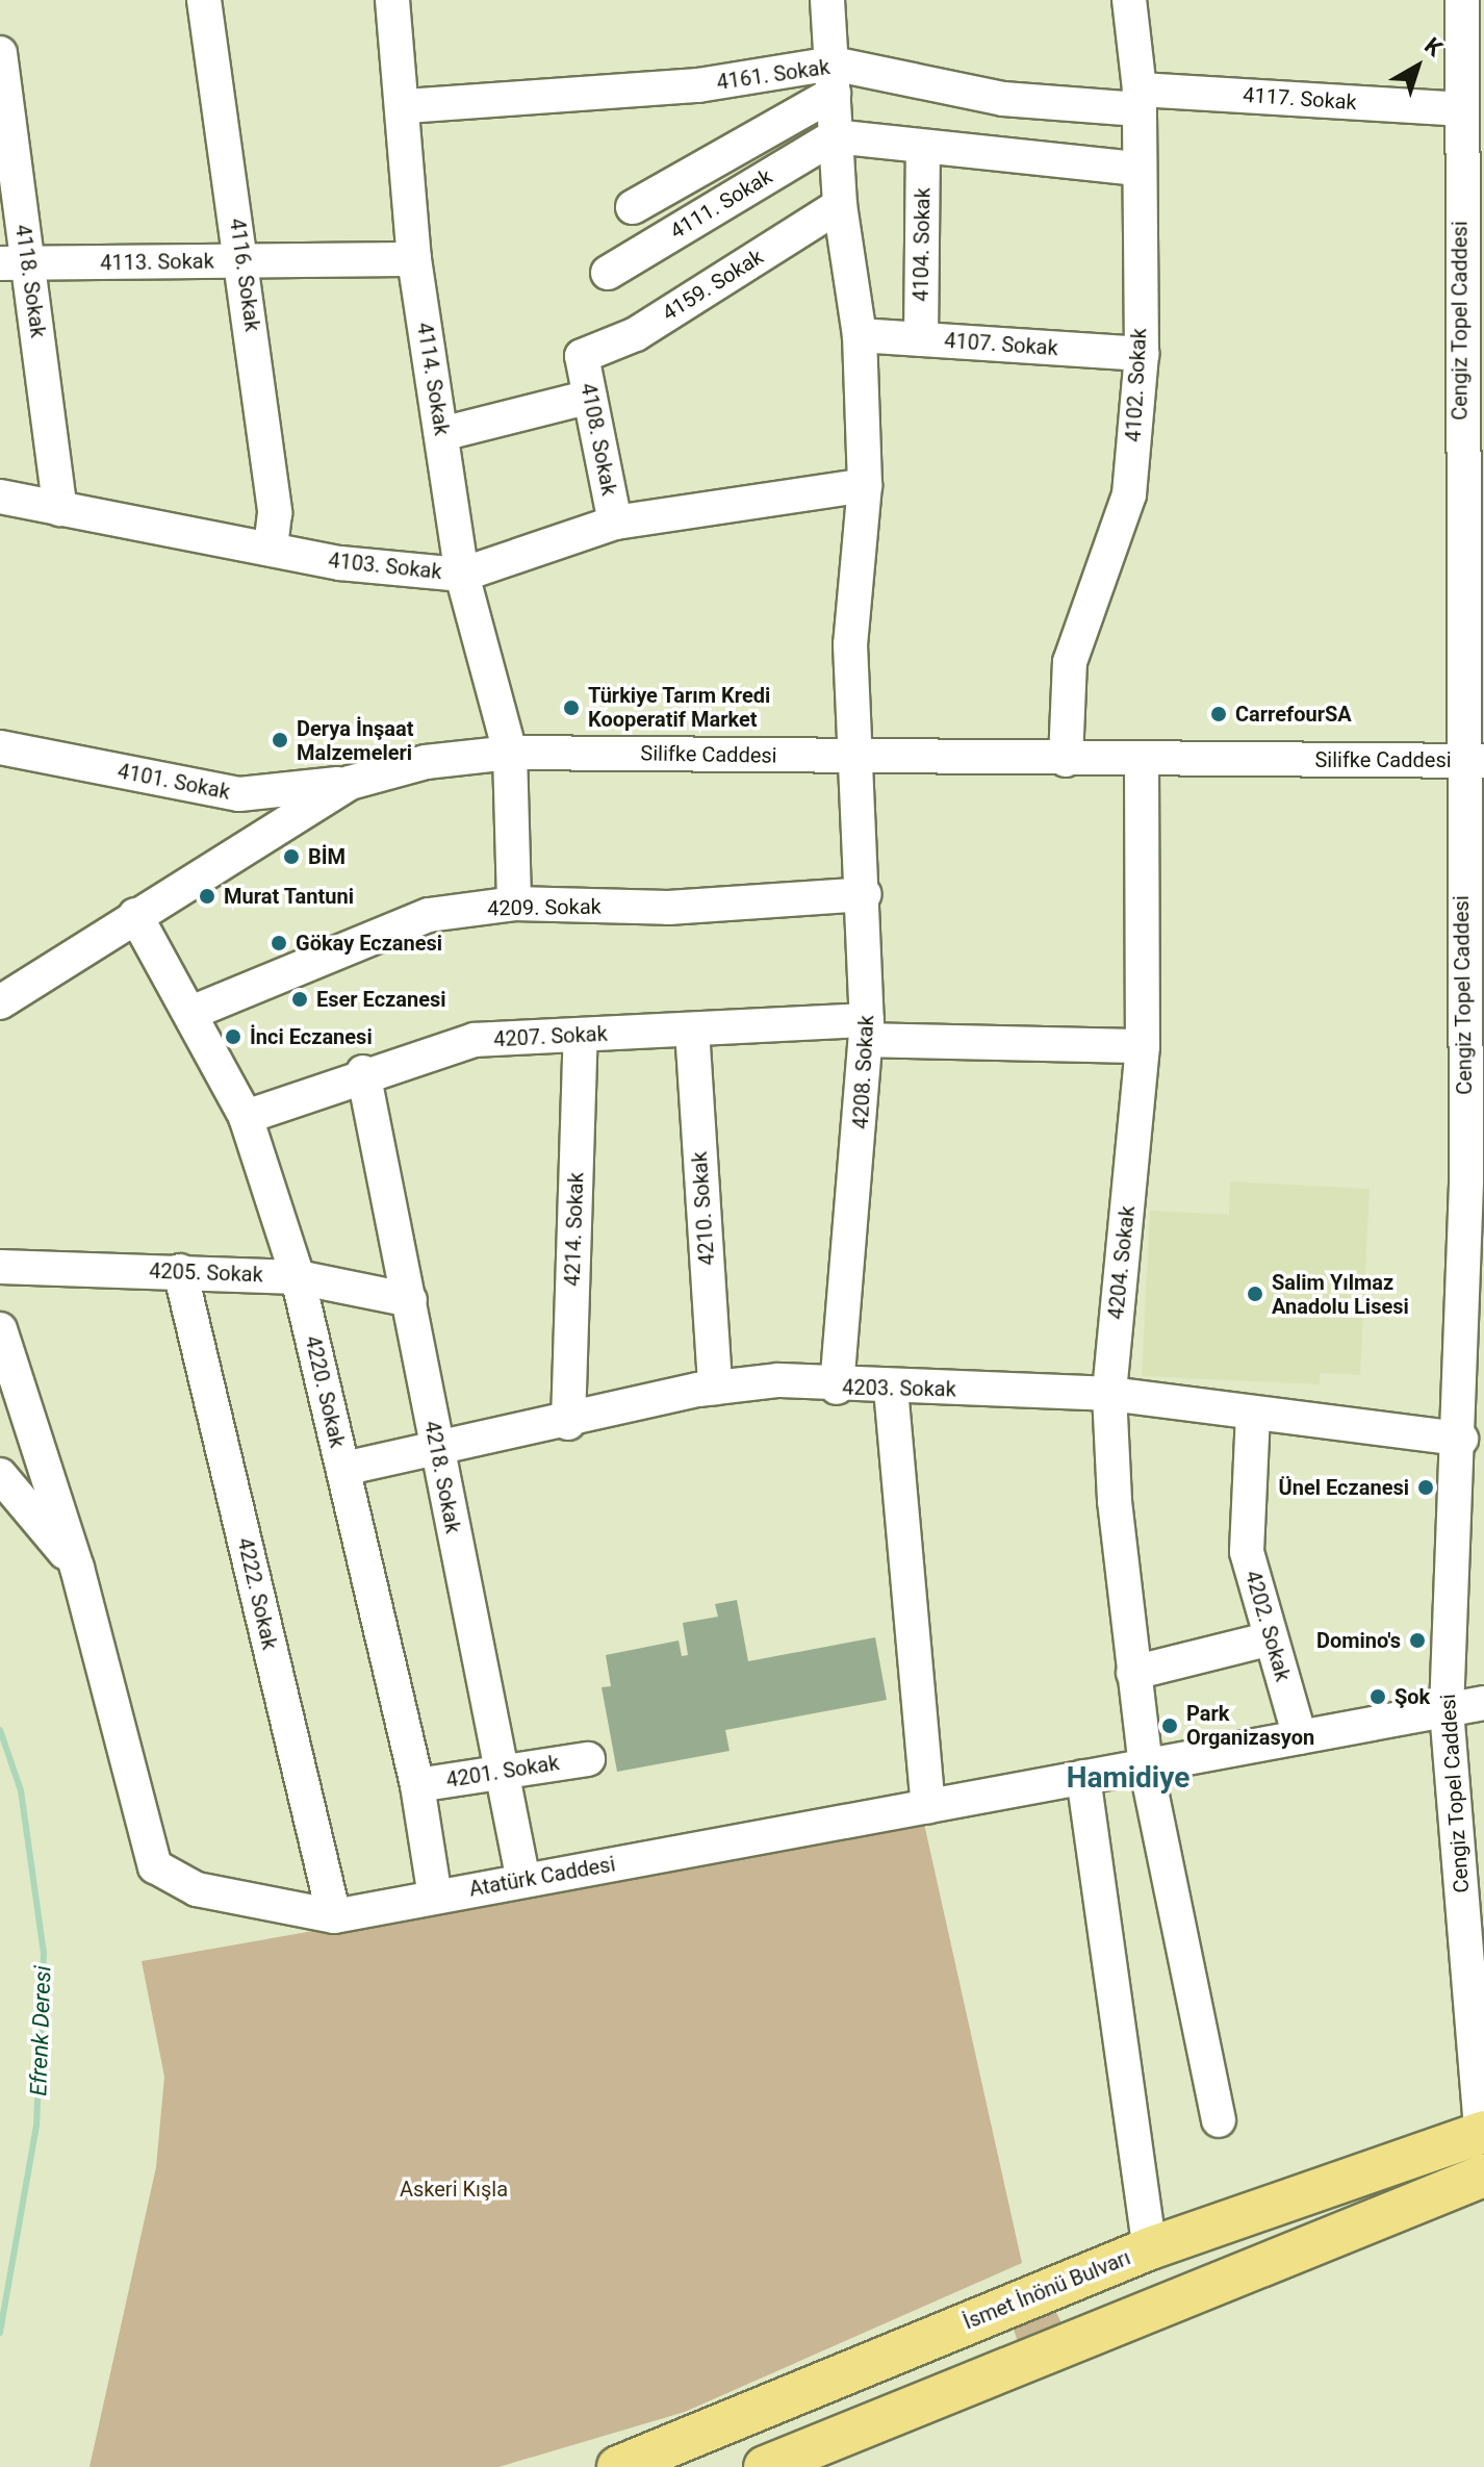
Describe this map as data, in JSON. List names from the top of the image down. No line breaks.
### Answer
{"streets":{"main road":["İsmet İnönü Bulvarı"],"street":["4161. Sokak","4117. Sokak","4111. Sokak","4104. Sokak","4113. Sokak","4116. Sokak","4118. Sokak","4159. Sokak","Cengiz Topel Caddesi","4107. Sokak","4114. Sokak","4102. Sokak","4108. Sokak","4103. Sokak","Silifke Caddesi","4101. Sokak","4209. Sokak","4207. Sokak","4208. Sokak","4210. Sokak","4214. Sokak","4204. Sokak","4205. Sokak","4203. Sokak","4220. Sokak","4218. Sokak","4222. Sokak","4202. Sokak","4201. Sokak","Atatürk Caddesi"]},"crossings":[["4161. Sokak","4117. Sokak"],["4161. Sokak","4114. Sokak"],["4161. Sokak","4102. Sokak"],["4161. Sokak","4208. Sokak"],["4117. Sokak","Cengiz Topel Caddesi"],["4117. Sokak","4102. Sokak"],["4111. Sokak","4208. Sokak"],["4104. Sokak","4107. Sokak"],["4113. Sokak","4116. Sokak"],["4113. Sokak","4118. Sokak"],["4113. Sokak","4114. Sokak"],["4116. Sokak","4103. Sokak"],["4118. Sokak","4103. Sokak"],["4159. Sokak","4108. Sokak"],["4159. Sokak","4208. Sokak"],["Cengiz Topel Caddesi","Silifke Caddesi"],["Cengiz Topel Caddesi","4203. Sokak"],["Cengiz Topel Caddesi","Atatürk Caddesi"],["Cengiz Topel Caddesi","İsmet İnönü Bulvarı"],["4107. Sokak","4102. Sokak"],["4107. Sokak","4208. Sokak"],["4114. Sokak","4103. Sokak"],["4114. Sokak","Silifke Caddesi"],["4114. Sokak","4209. Sokak"],["4102. Sokak","Silifke Caddesi"],["4108. Sokak","4103. Sokak"],["4103. Sokak","4208. Sokak"],["Silifke Caddesi","4101. Sokak"],["Silifke Caddesi","4208. Sokak"],["Silifke Caddesi","4204. Sokak"],["Silifke Caddesi","4220. Sokak"],["4209. Sokak","4208. Sokak"],["4209. Sokak","4220. Sokak"],["4207. Sokak","4208. Sokak"],["4207. Sokak","4210. Sokak"],["4207. Sokak","4214. Sokak"],["4207. Sokak","4204. Sokak"],["4207. Sokak","4220. Sokak"],["4207. Sokak","4218. Sokak"],["4208. Sokak","4203. Sokak"],["4210. Sokak","4203. Sokak"],["4214. Sokak","4203. Sokak"],["4204. Sokak","4203. Sokak"],["4204. Sokak","Atatürk Caddesi"],["4205. Sokak","4220. Sokak"],["4205. Sokak","4218. Sokak"],["4205. Sokak","4222. Sokak"],["4203. Sokak","4220. Sokak"],["4203. Sokak","4218. Sokak"],["4203. Sokak","4202. Sokak"],["4220. Sokak","4201. Sokak"],["4220. Sokak","Atatürk Caddesi"],["4218. Sokak","4201. Sokak"],["4218. Sokak","Atatürk Caddesi"],["4222. Sokak","Atatürk Caddesi"],["4202. Sokak","Atatürk Caddesi"]],"districts":["Hamidiye"],"water":["Efrenk Deresi"],"parks":["Askeri Kışla"],"places":["Türkiye Tarım Kredi Kooperatif Market","CarrefourSA","Derya İnşaat Malzemeleri","BİM","Murat Tantuni","Gökay Eczanesi","Eser Eczanesi","İnci Eczanesi","Salim Yılmaz Anadolu Lisesi","Ünel Eczanesi","Domino's","Şok","Park Organizasyon"],"north":"top right"}
